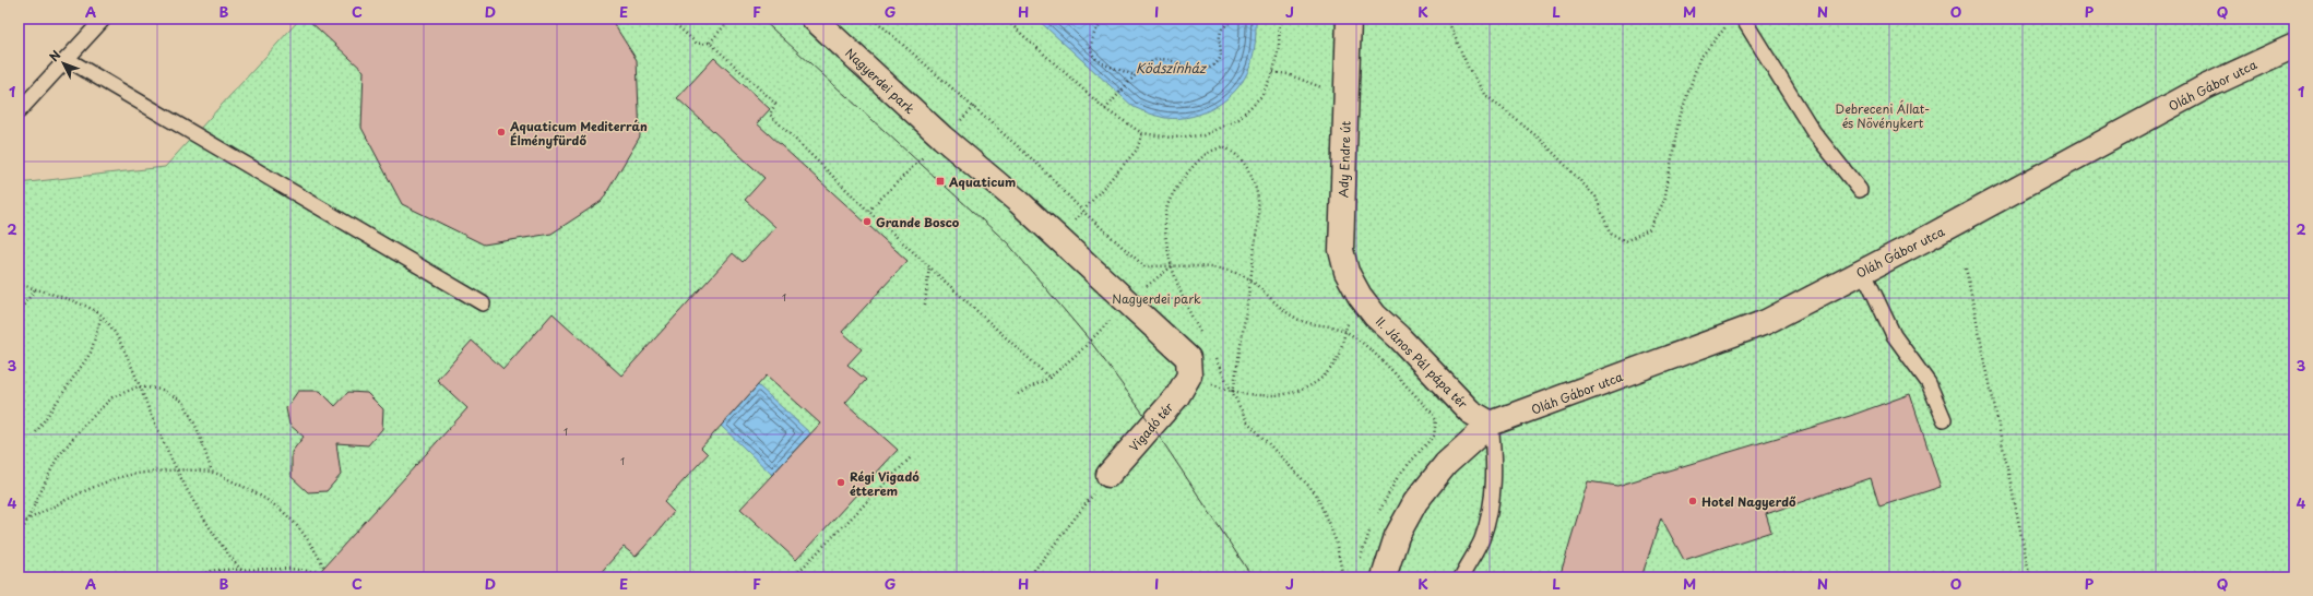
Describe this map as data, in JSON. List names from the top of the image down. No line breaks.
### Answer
{"streets":{"street":["Nagyerdei park","Oláh Gábor utca","Ady Endre út","II. János Pál pápa tér","Vigadó tér"]},"crossings":[["Nagyerdei park","Vigadó tér"],["Oláh Gábor utca","II. János Pál pápa tér"],["Ady Endre út","II. János Pál pápa tér"]],"water":["Ködszínház"],"parks":["Debreceni Állat- és Növénykert","Nagyerdei park"],"places":{"other":["Aquaticum Mediterrán Élményfürdő","Grande Bosco","Régi Vigadó étterem","Hotel Nagyerdő"],"transit":["Aquaticum"]},"house_numbers":["1","1","1"],"north":"top left","grid":{"columns":["A","B","C","D","E","F","G","H","I","J","K","L","M","N","O","P","Q"],"rows":["1","2","3","4"]}}
